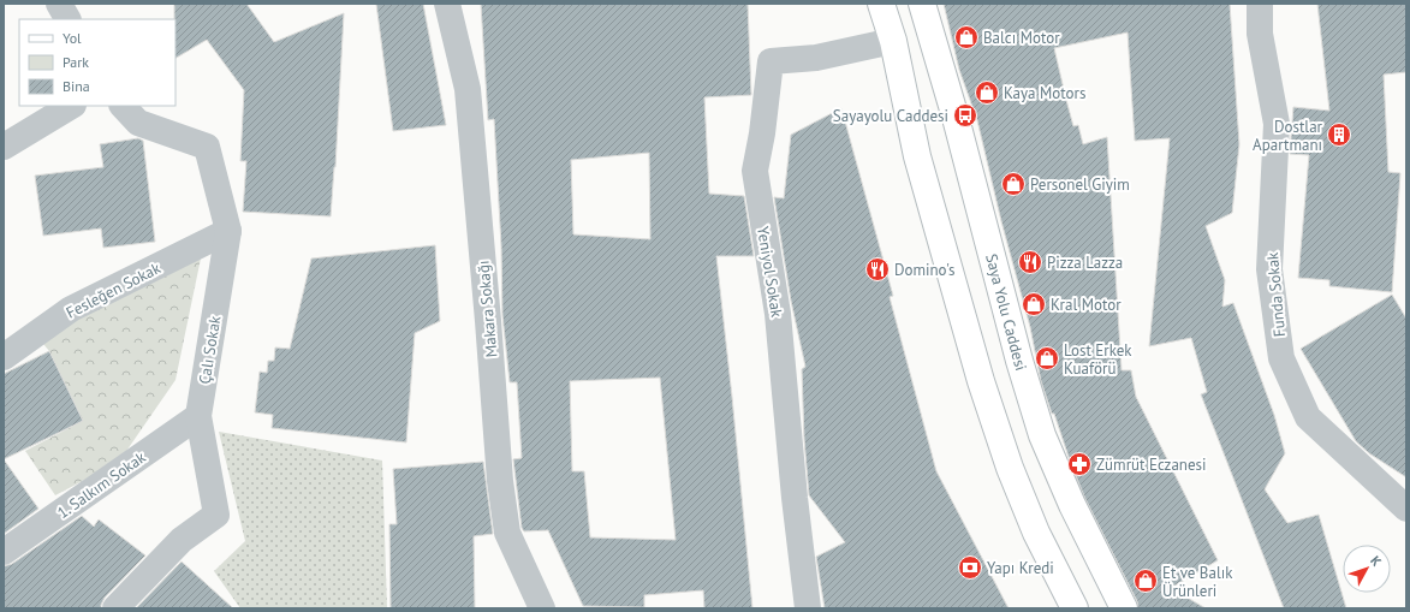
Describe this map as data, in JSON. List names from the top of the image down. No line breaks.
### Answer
{"streets":{"main road":["Saya Yolu Caddesi"],"street":["Yeniyol Sokak","Fesleğen Sokak","Funda Sokak","Makara Sokağı","Çalı Sokak","1. Salkım Sokak"]},"crossings":[["Fesleğen Sokak","Çalı Sokak"],["Çalı Sokak","1. Salkım Sokak"]],"places":{"shop":["Balcı Motor","Kaya Motors","Personel Giyim","Kral Motor","Lost Erkek Kuaförü","Et ve Balık Ürünleri"],"bus stop":["Sayayolu Caddesi"],"building":["Dostlar Apartmanı"],"restaurant":["Pizza Lazza","Domino's"],"pharmacy":["Zümrüt Eczanesi"],"bank":["Yapı Kredi"]},"legend":["Yol","Park","Bina"],"north":"top right"}
